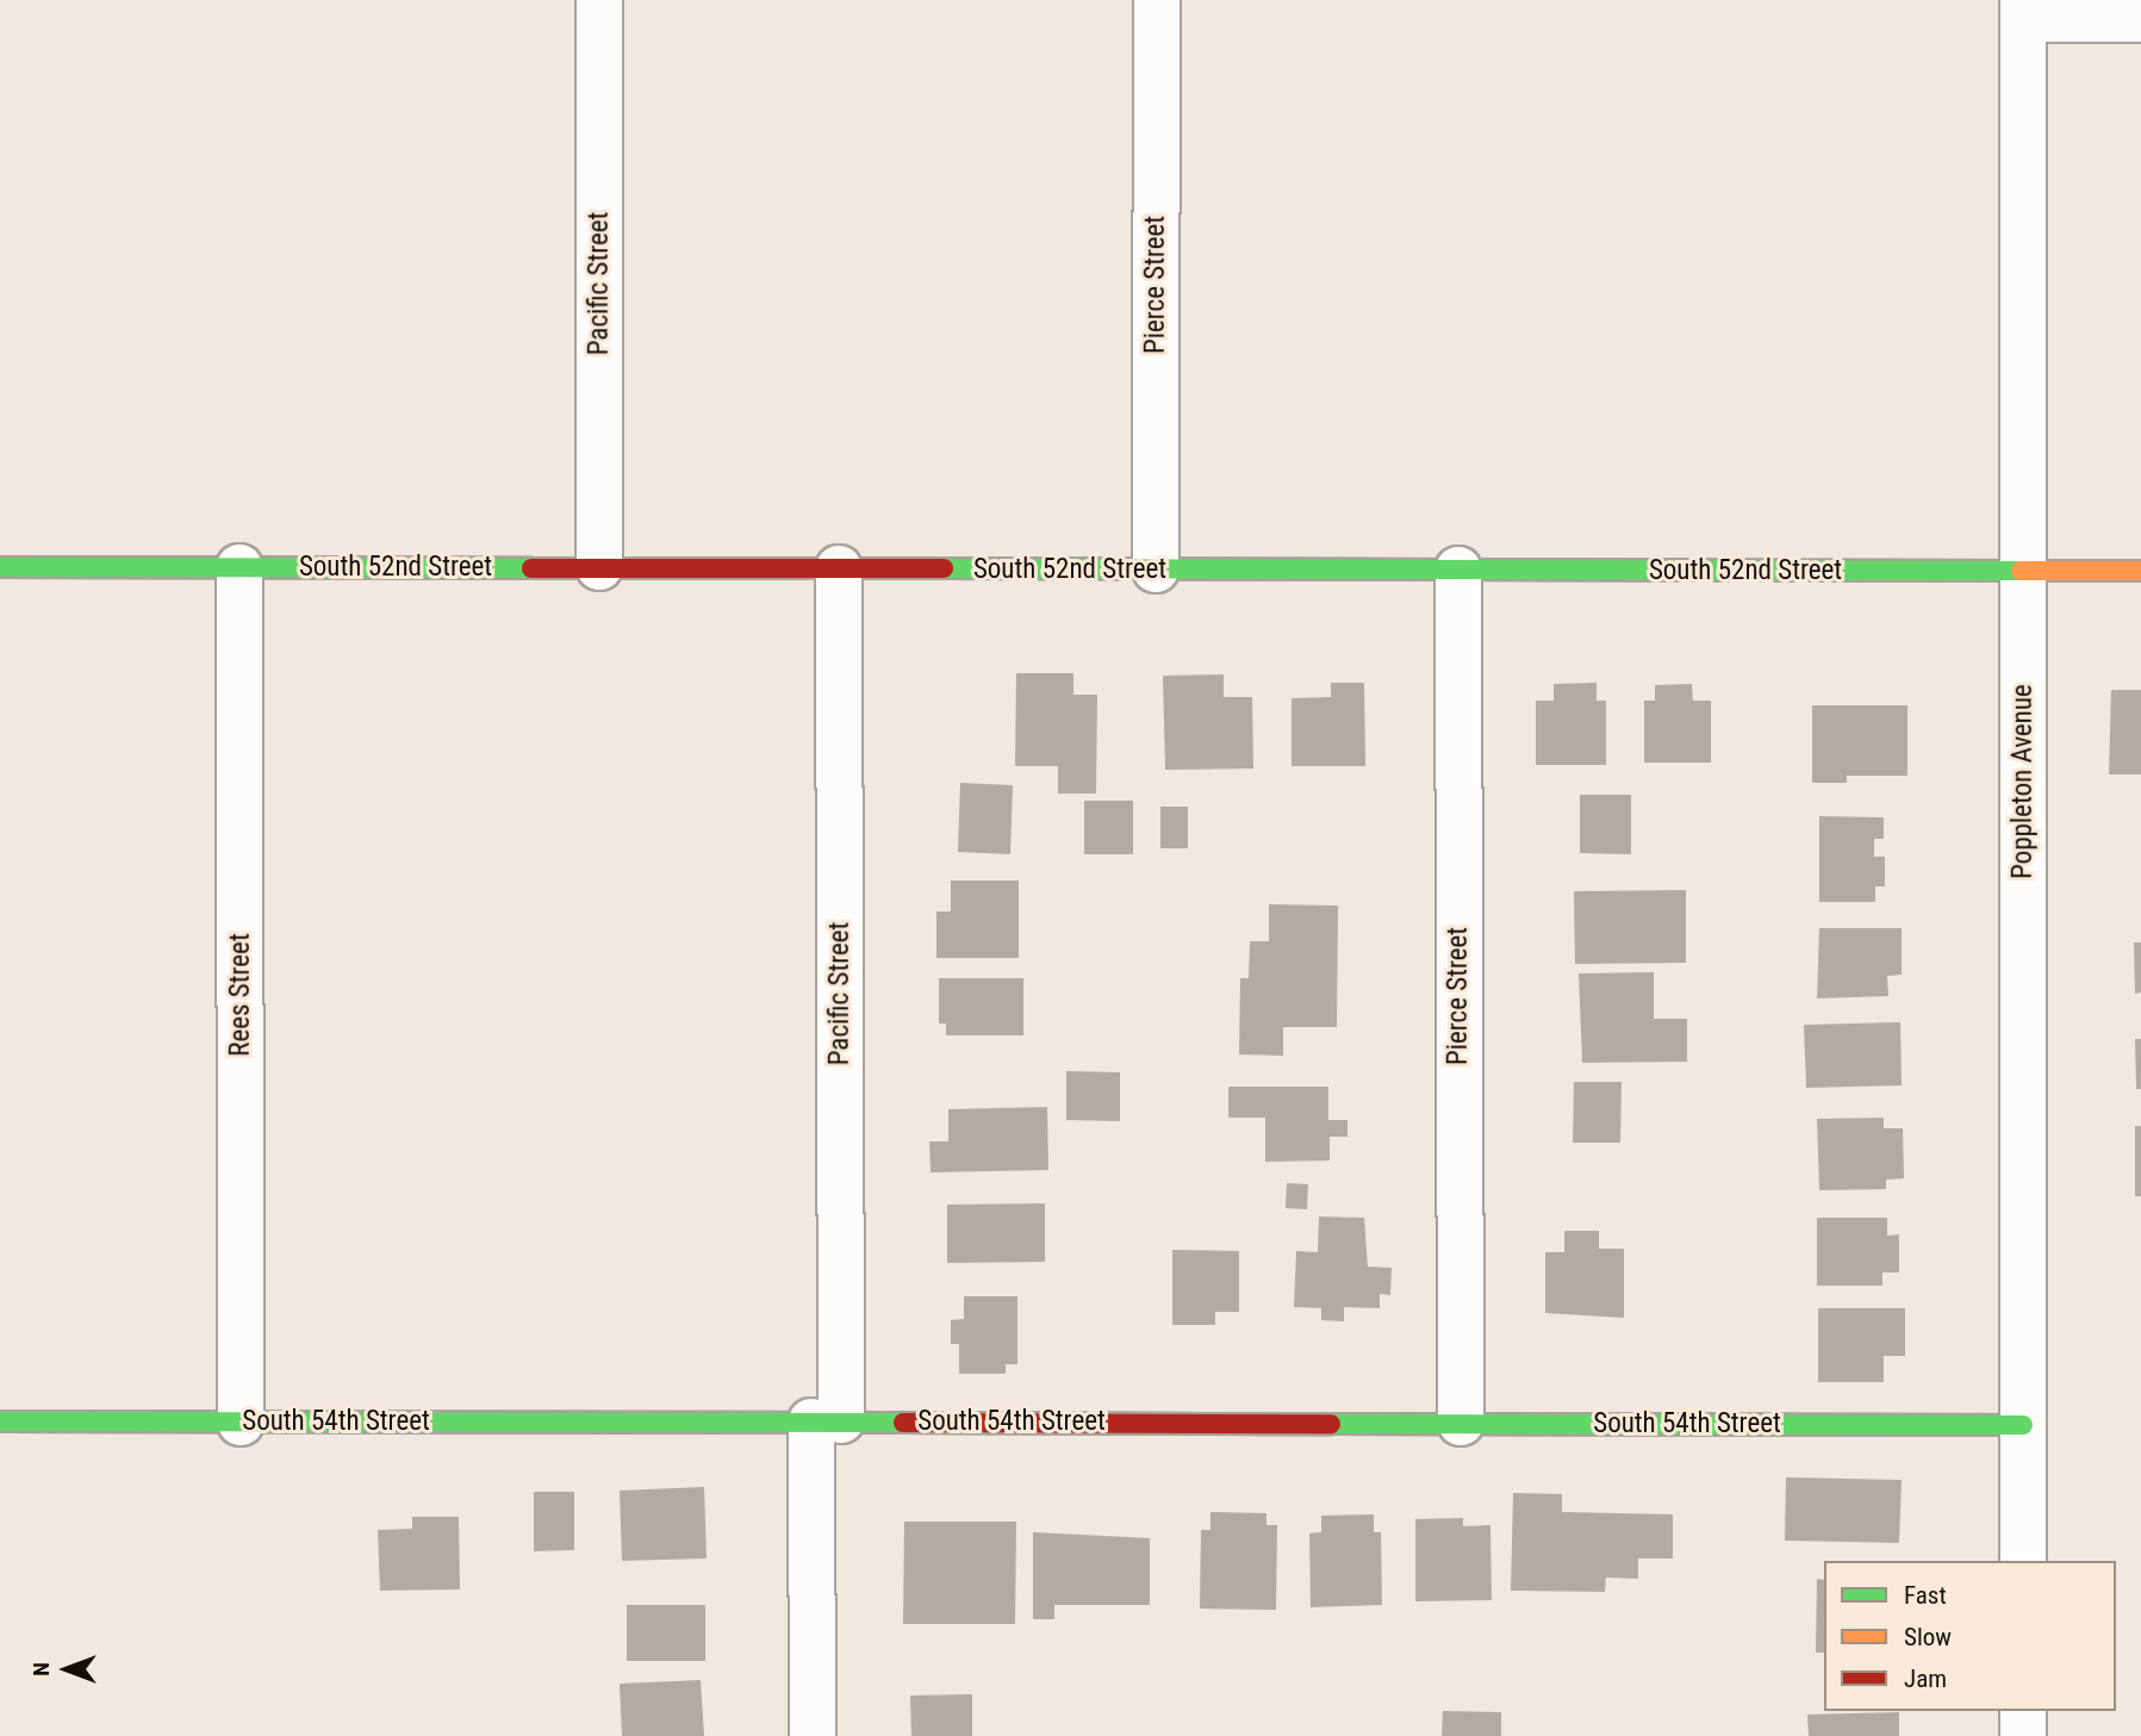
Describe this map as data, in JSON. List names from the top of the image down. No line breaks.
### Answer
{"streets":{"street":["Pacific Street","Pierce Street","South 52nd Street","Poppleton Avenue","Rees Street","South 54th Street"]},"crossings":[["Pacific Street","South 52nd Street"],["Pacific Street","South 54th Street"],["Pierce Street","South 52nd Street"],["Pierce Street","South 54th Street"],["South 52nd Street","Poppleton Avenue"],["South 52nd Street","Rees Street"],["Poppleton Avenue","South 54th Street"],["Rees Street","South 54th Street"]],"legend":["Fast","Slow","Jam"],"north":"left"}
